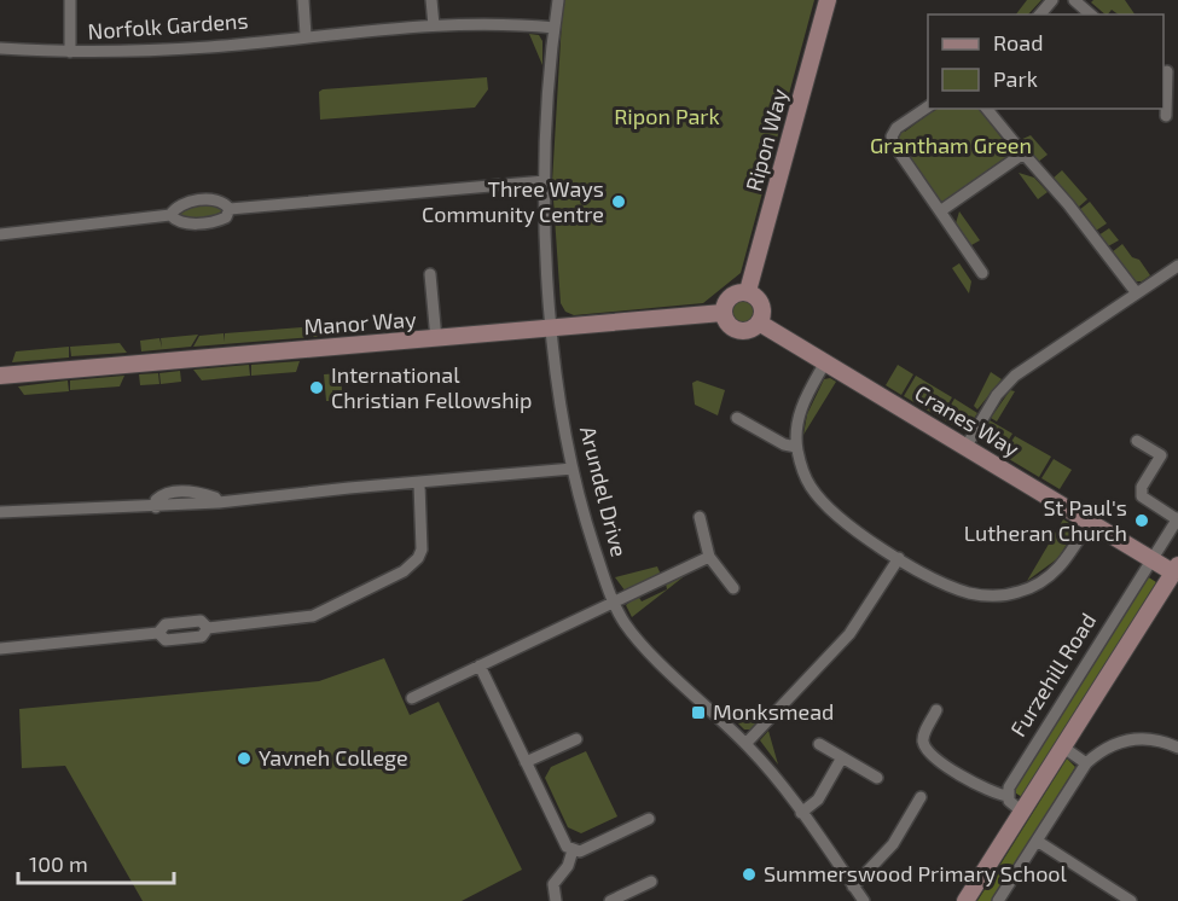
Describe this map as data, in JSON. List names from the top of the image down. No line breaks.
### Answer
{"streets":{"street":["Norfolk Gardens","Ripon Way","Manor Way","Cranes Way","Arundel Drive","Furzehill Road"]},"crossings":[["Norfolk Gardens","Arundel Drive"],["Ripon Way","Manor Way"],["Ripon Way","Cranes Way"],["Manor Way","Cranes Way"],["Manor Way","Arundel Drive"],["Cranes Way","Furzehill Road"]],"parks":["Ripon Park","Grantham Green"],"places":{"other":["Three Ways Community Centre","International Christian Fellowship","St Paul's Lutheran Church","Yavneh College","Summerswood Primary School"],"transit":["Monksmead"]},"legend":["Road","Park"],"scale_bar":"100 m"}
